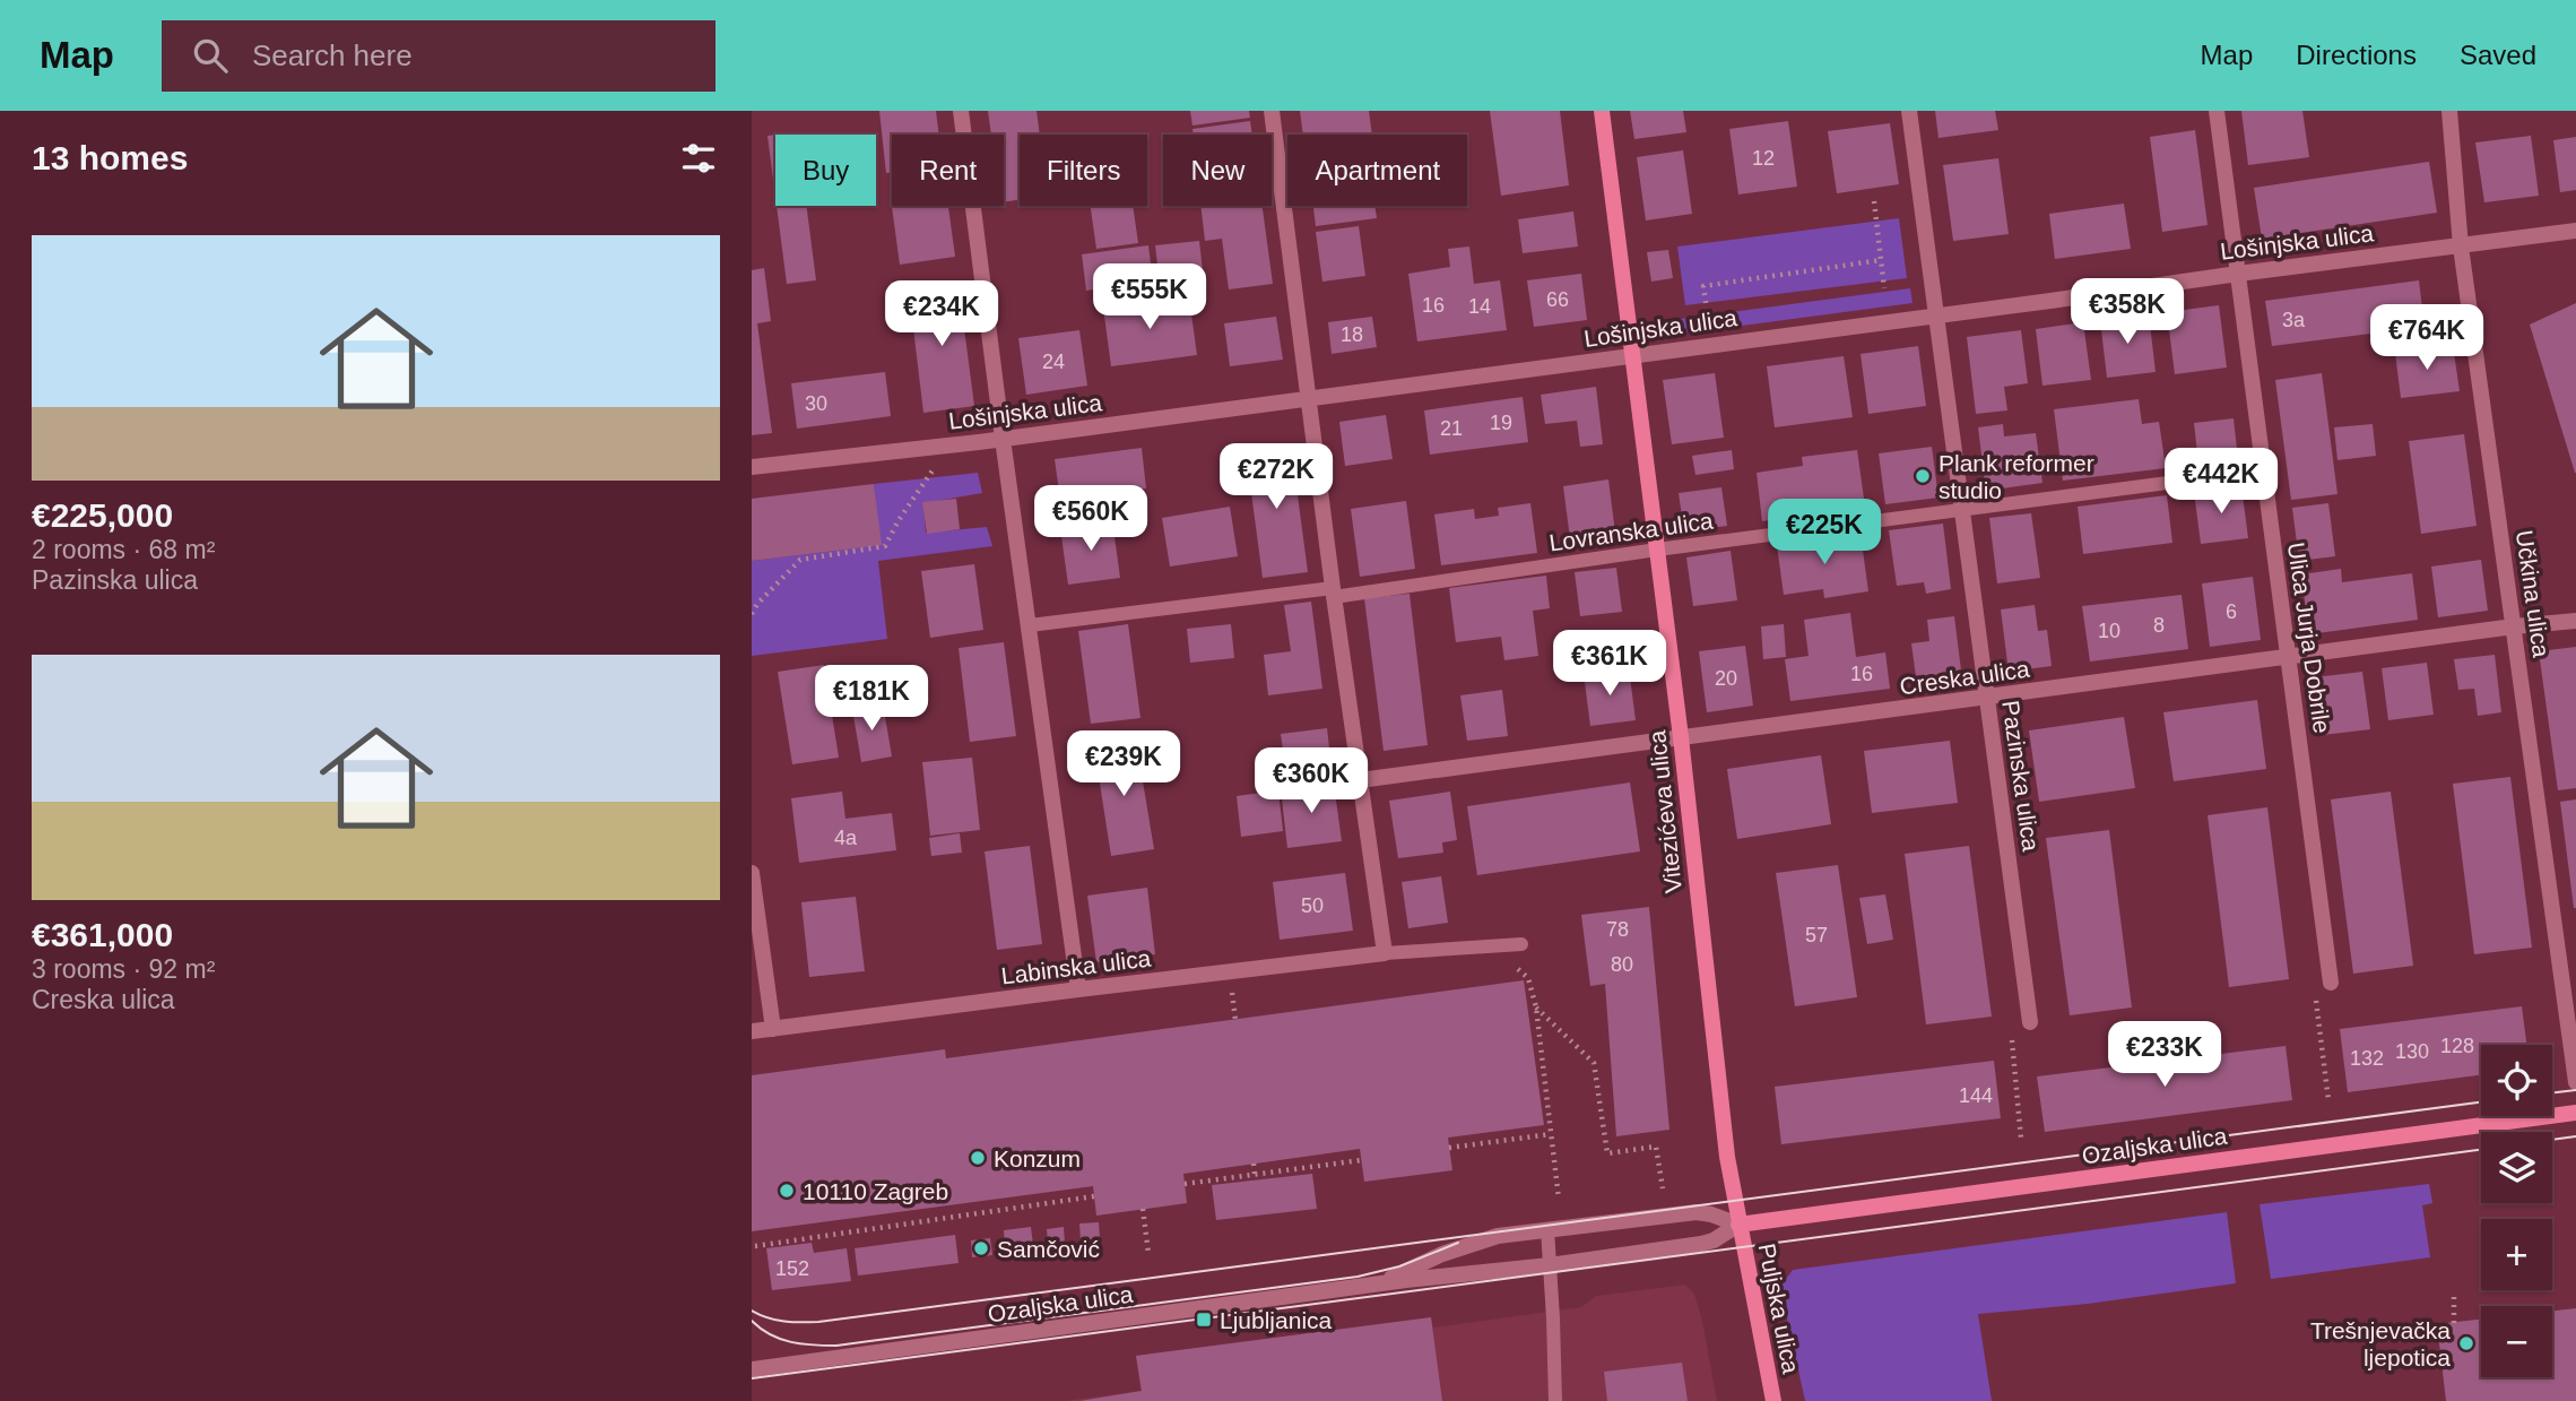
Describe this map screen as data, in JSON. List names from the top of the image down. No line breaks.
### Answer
{"streets":{"street":["Lošinjska ulica","Učkina ulica","Ulica Jurja Dobrile","Creska ulica","Pazinska ulica","Vitezićeva ulica","Labinska ulica","Ozaljska ulica","Puljska ulica"],"lane":["Lovranska ulica"]},"crossings":[["Lošinjska ulica","Učkina ulica"],["Lošinjska ulica","Ulica Jurja Dobrile"],["Lošinjska ulica","Pazinska ulica"],["Lošinjska ulica","Vitezićeva ulica"],["Lovranska ulica","Ulica Jurja Dobrile"],["Lovranska ulica","Pazinska ulica"],["Lovranska ulica","Vitezićeva ulica"],["Učkina ulica","Creska ulica"],["Ulica Jurja Dobrile","Creska ulica"],["Creska ulica","Pazinska ulica"],["Creska ulica","Vitezićeva ulica"],["Vitezićeva ulica","Ozaljska ulica"],["Vitezićeva ulica","Puljska ulica"],["Ozaljska ulica","Puljska ulica"]],"places":{"other":["Plank reformer studio","Konzum","10110 Zagreb","Samčović","Trešnjevačka ljepotica"],"transit":["Ljubljanica"]},"house_numbers":["12","66","16","14","3a","18","24","30","19","21","6","8","10","16","20","4a","50","78","57","80","128","130","132","144","152"],"page":{"header":"Map","search":"Search here","nav":["Map","Directions","Saved"],"heading":"13 homes","chip":["Buy","Rent","Filters","New","Apartment"],"list":[{"name":"€225,000","note":"2 rooms · 68 m² · Pazinska ulica"},{"name":"€361,000","note":"3 rooms · 92 m² · Creska ulica"}],"price":["€555K","€358K","€234K","€764K","€272K","€442K","€560K","€225K","€361K","€181K","€239K","€360K","€233K"],"map_buttons":["+","−"]}}
